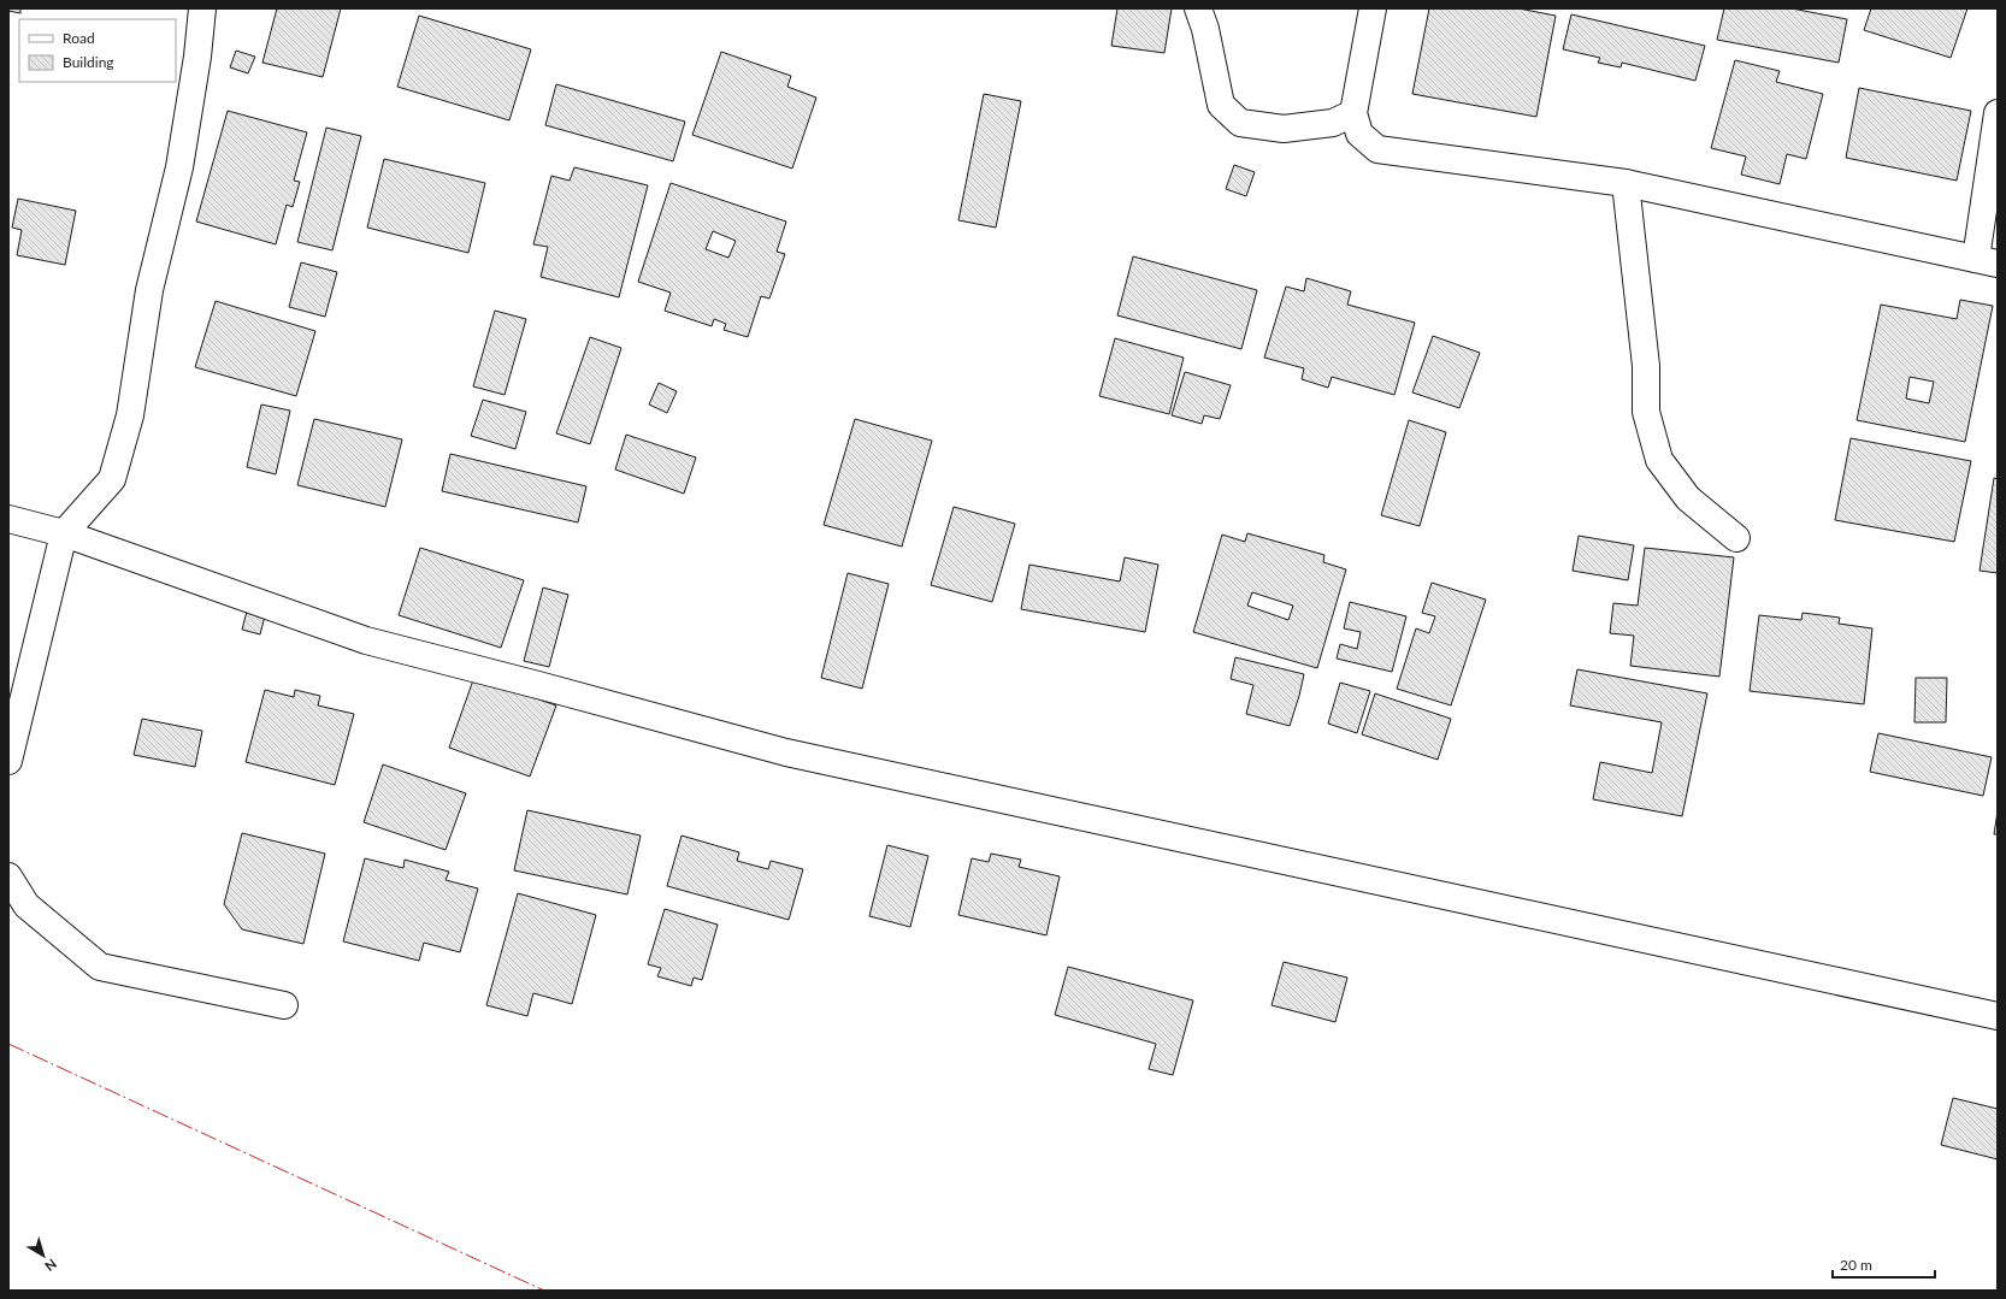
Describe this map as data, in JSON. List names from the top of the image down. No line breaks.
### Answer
{"legend":["Road","Building"],"scale_bar":"20 m","north":"bottom right"}
